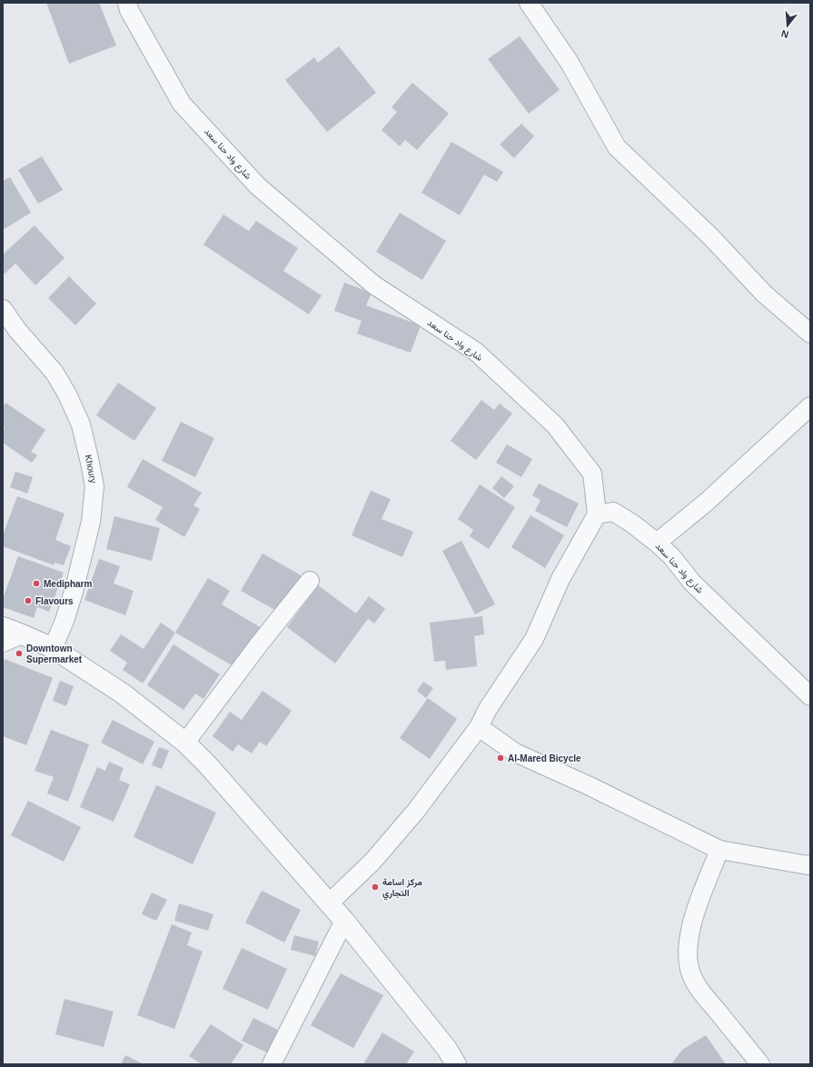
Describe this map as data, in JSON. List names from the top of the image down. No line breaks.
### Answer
{"streets":{"street":["شارع واد حنا سعد","Khoury"]},"places":["Medipharm","Flavours","Downtown Supermarket","Al-Mared Bicycle","مركز اسامة التجاري"],"north":"bottom"}
